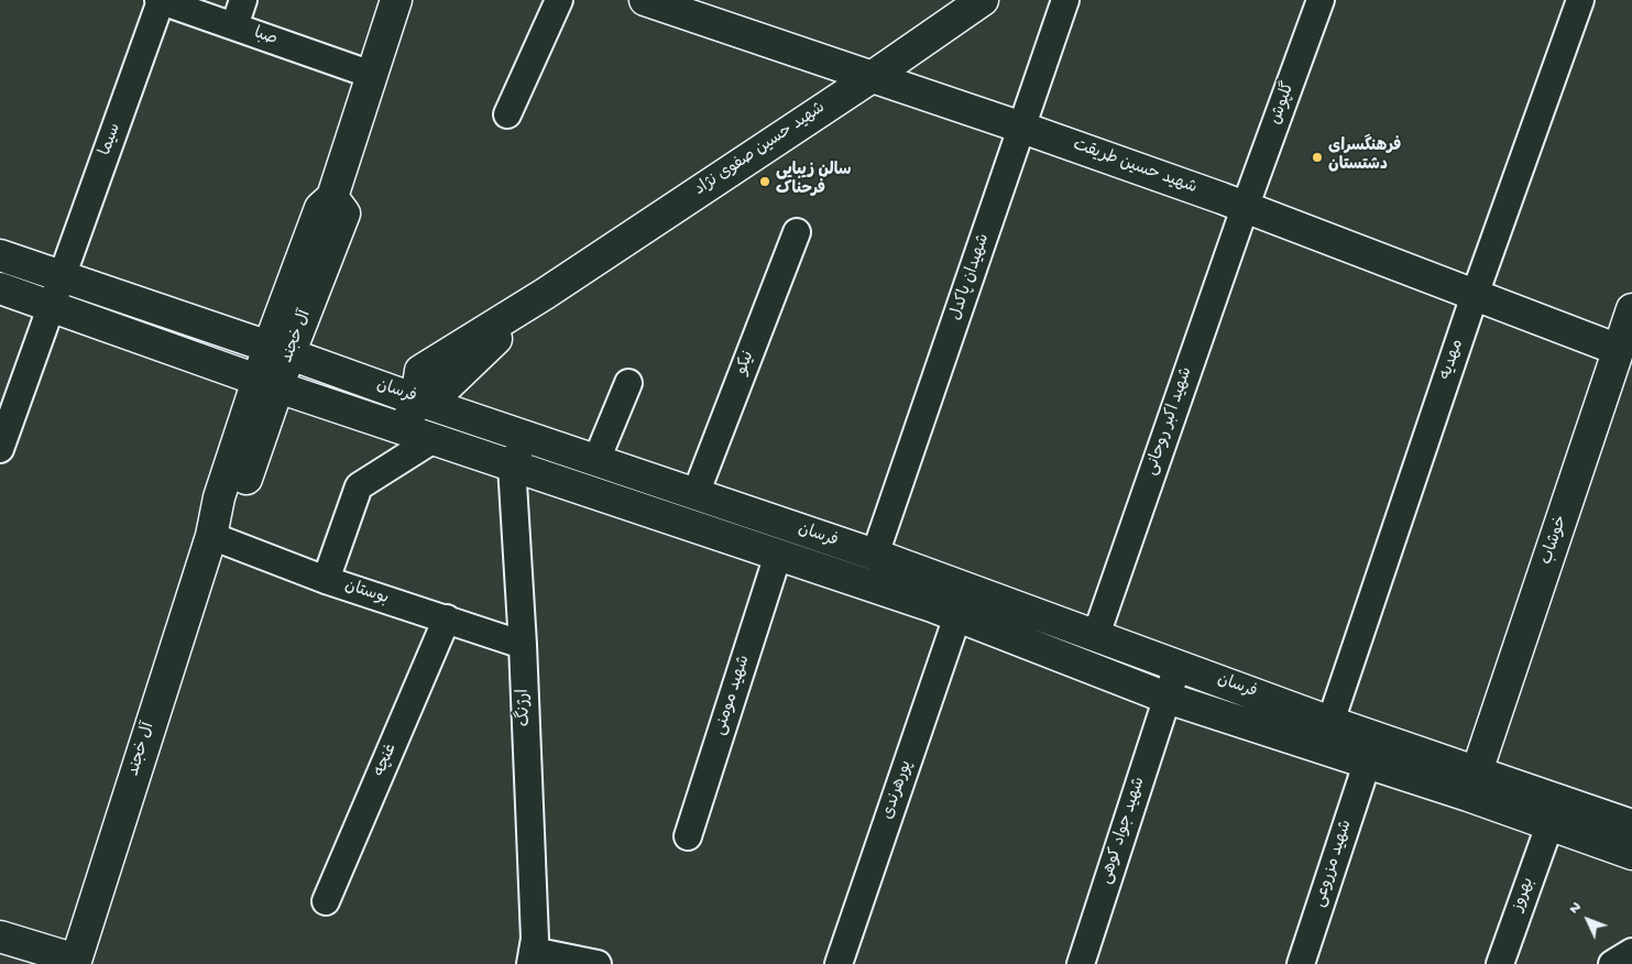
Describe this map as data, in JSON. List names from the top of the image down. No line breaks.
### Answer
{"streets":{"street":["صبا","گلپوش","سیما","شهید حسین صفوی نژاد","شهید حسین طریقت","شهیدان پاکدل","آل خجند","مهدیه","نیکو","فرسان","شهید اکبر روحانی","خوشاب","بوستان","شهید مومنی","ارژنگ","غنچه","پورهرندی","شهید جواد کوهی","شهید مزروعی","بهروز"]},"crossings":[["صبا","سیما"],["صبا","آل خجند"],["گلپوش","شهید حسین طریقت"],["گلپوش","شهید اکبر روحانی"],["سیما","فرسان"],["شهید حسین صفوی نژاد","شهید حسین طریقت"],["شهید حسین صفوی نژاد","فرسان"],["شهید حسین طریقت","شهیدان پاکدل"],["شهید حسین طریقت","مهدیه"],["شهید حسین طریقت","شهید اکبر روحانی"],["شهید حسین طریقت","خوشاب"],["شهیدان پاکدل","فرسان"],["آل خجند","فرسان"],["آل خجند","بوستان"],["مهدیه","فرسان"],["نیکو","فرسان"],["فرسان","شهید اکبر روحانی"],["فرسان","خوشاب"],["فرسان","شهید مومنی"],["فرسان","ارژنگ"],["فرسان","پورهرندی"],["فرسان","شهید جواد کوهی"],["فرسان","شهید مزروعی"],["فرسان","بهروز"],["بوستان","ارژنگ"],["بوستان","غنچه"]],"places":["فرهنگسرای دشتستان","سالن زیبایی فرحناک"],"north":"top left"}
